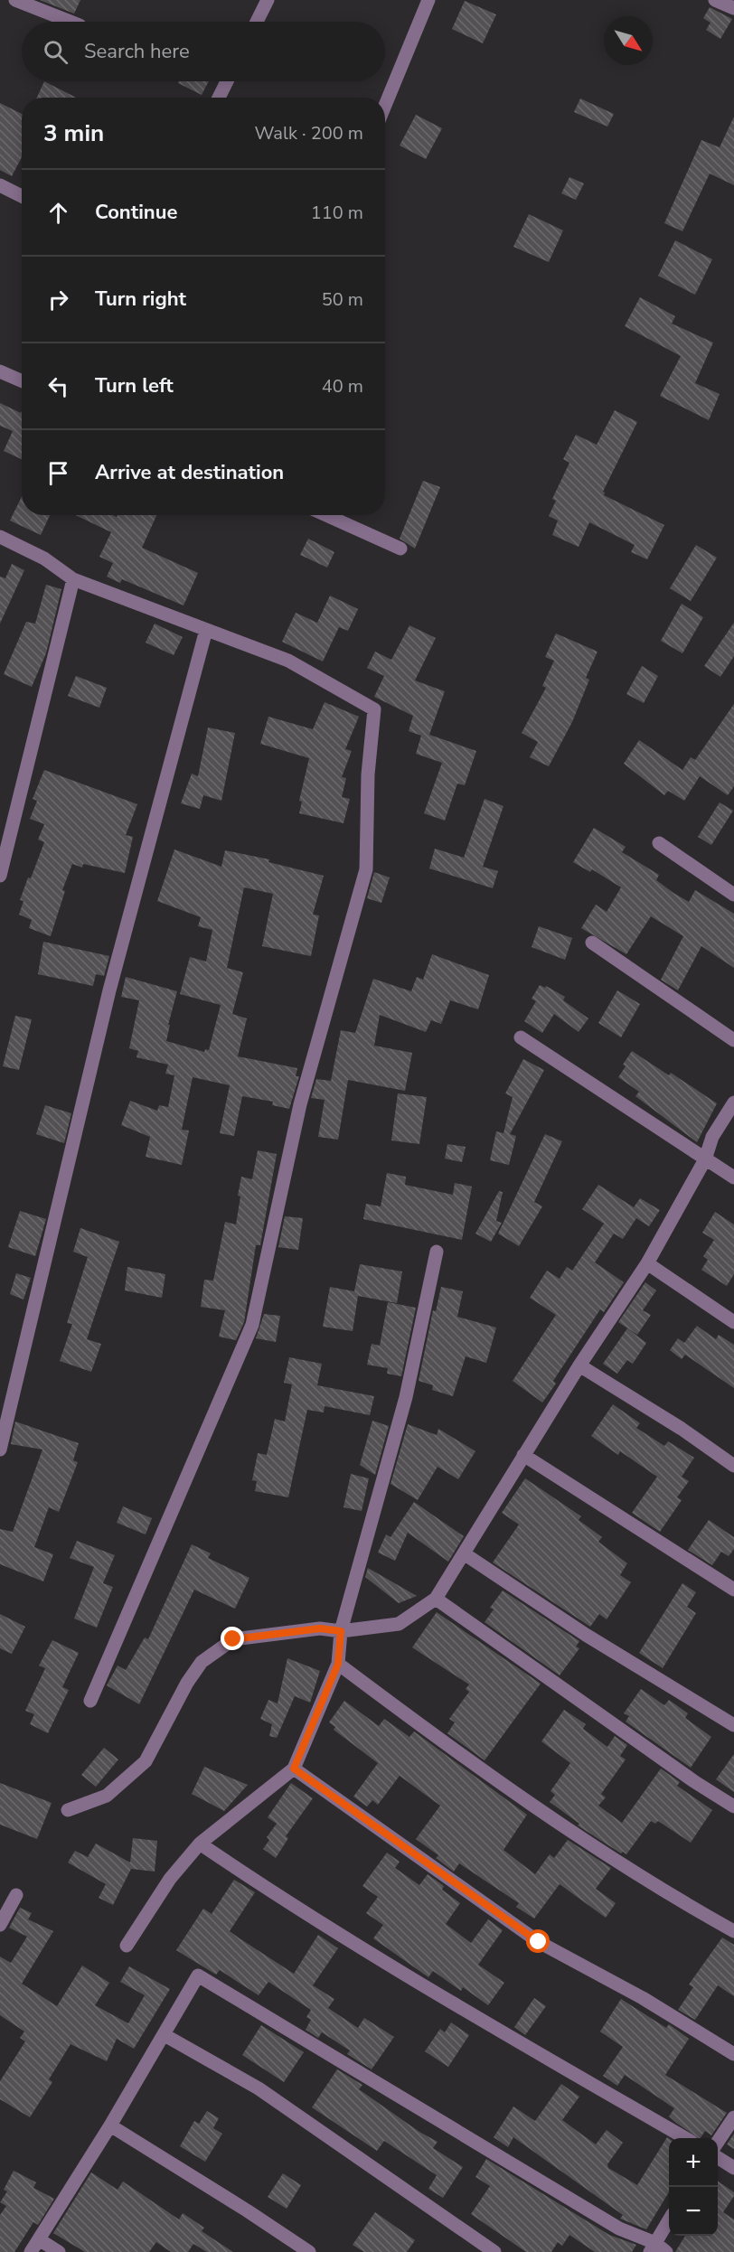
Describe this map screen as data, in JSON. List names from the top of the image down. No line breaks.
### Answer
{"north":"bottom right","page":{"search":"Search here","heading":["3 min","Walk · 200 m"],"list":[["Continue","110 m"],["Turn right","50 m"],["Turn left","40 m"],"Arrive at destination"],"map_buttons":["+","−"]}}
